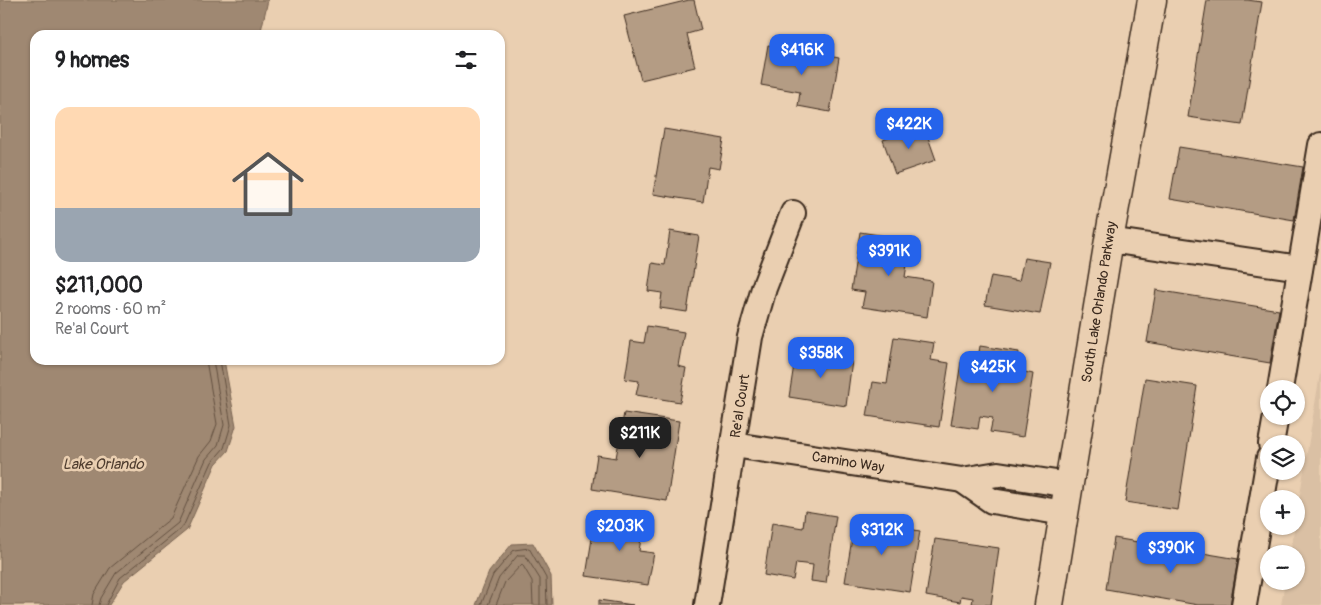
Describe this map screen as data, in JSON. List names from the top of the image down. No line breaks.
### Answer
{"streets":{"street":["South Lake Orlando Parkway","Re'al Court","Camino Way"]},"crossings":[["South Lake Orlando Parkway","Camino Way"],["Re'al Court","Camino Way"]],"water":["Lake Orlando"],"page":{"heading":"9 homes","price":["$416K","$422K","$391K","$358K","$425K","$211K","$203K","$312K","$390K"],"list":[{"name":"$211,000","note":"2 rooms · 60 m² · Re'al Court"}],"map_buttons":["+","−"]}}
